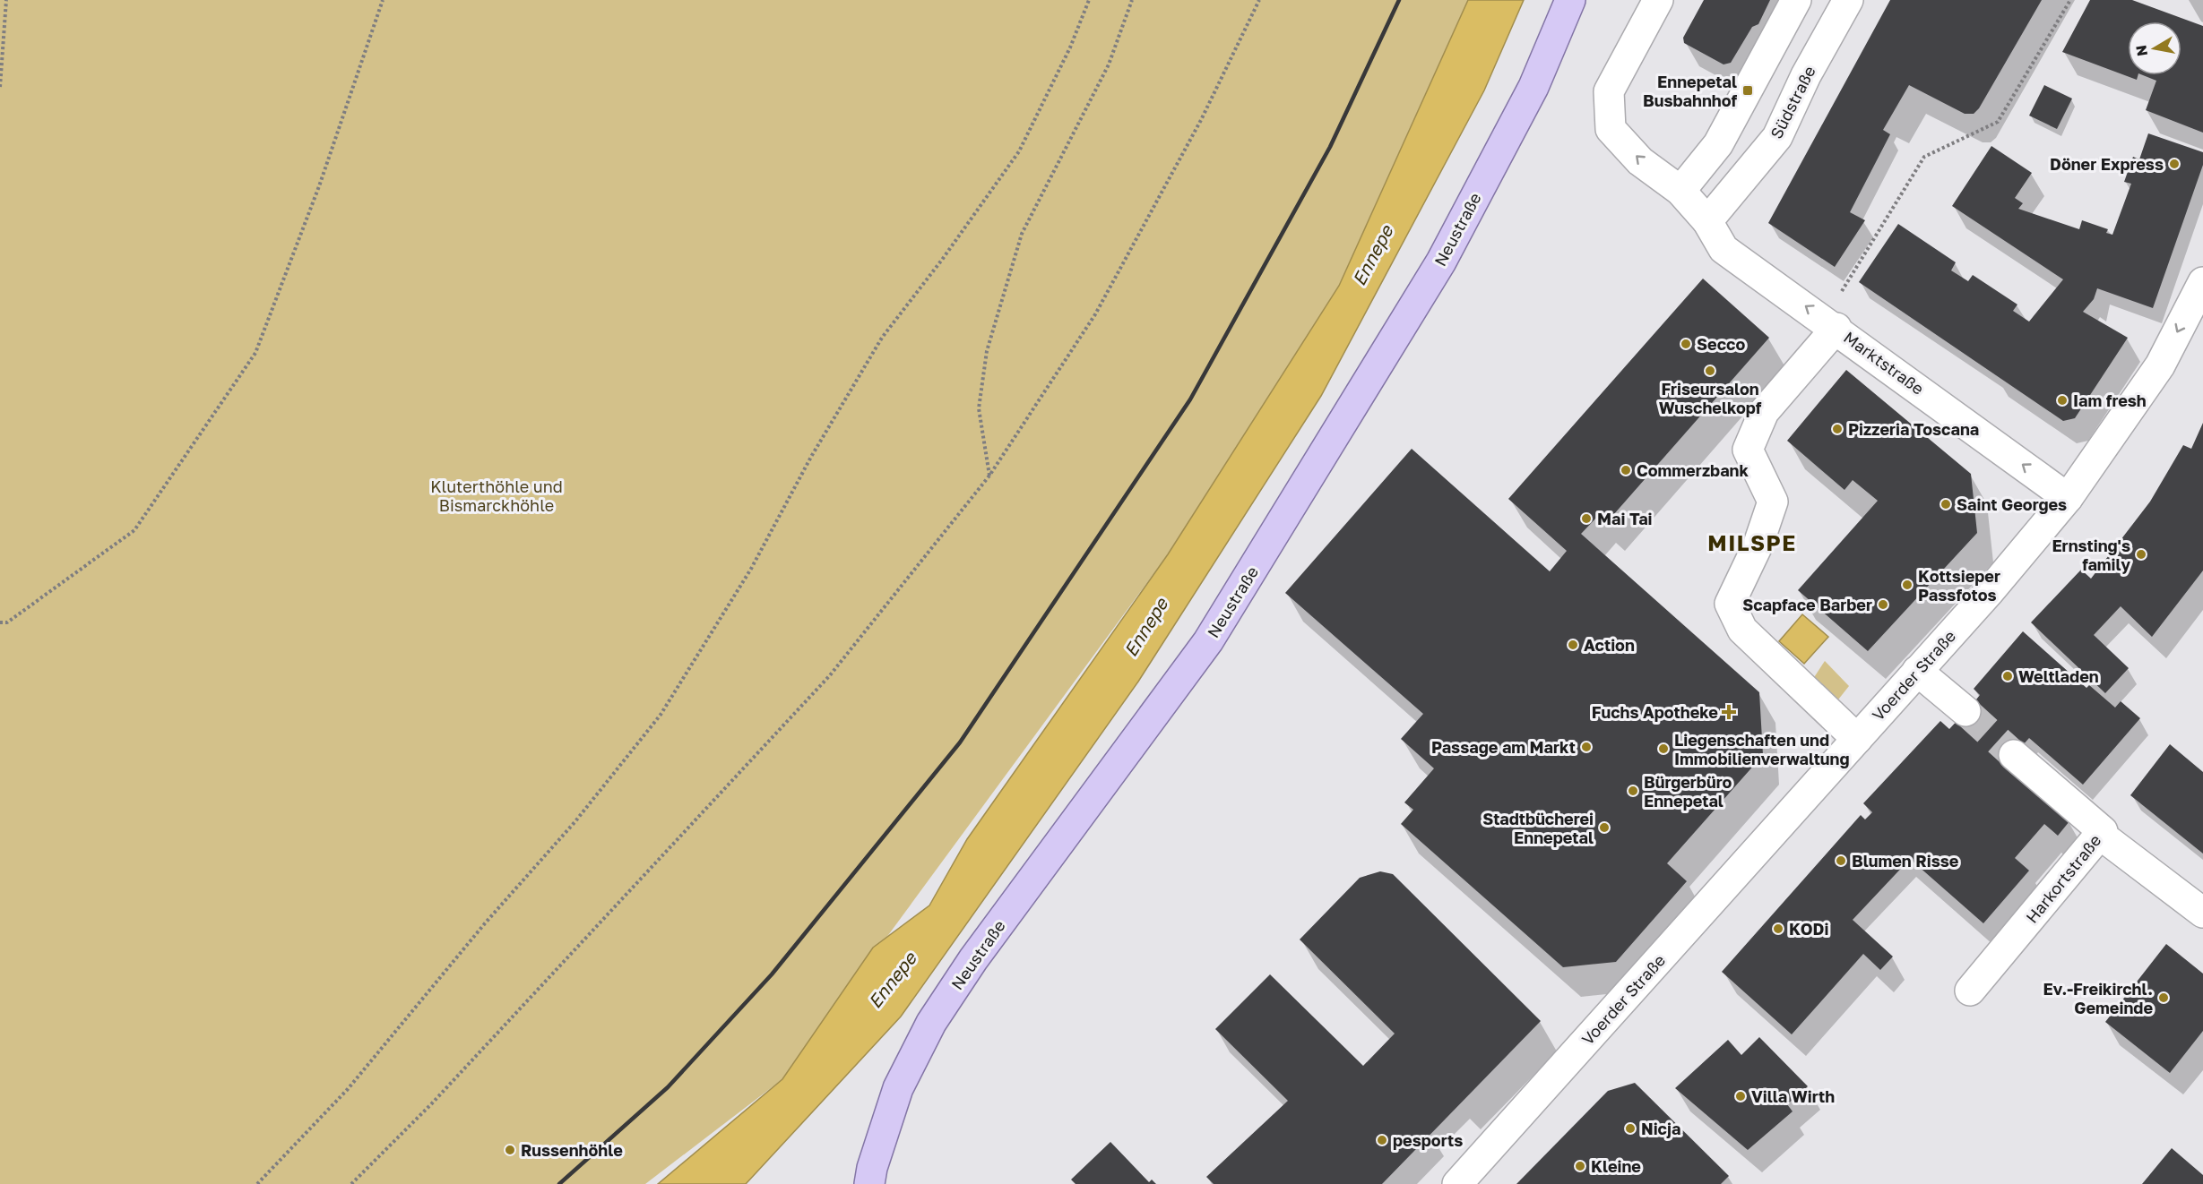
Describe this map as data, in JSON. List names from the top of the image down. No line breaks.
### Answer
{"streets":{"main road":["Neustraße"],"street":["Südstraße","Marktstraße","Voerder Straße","Harkortstraße"]},"crossings":[["Südstraße","Marktstraße"],["Marktstraße","Voerder Straße"]],"one_way":["Marktstraße"],"districts":["MILSPE"],"water":["Ennepe"],"parks":["Kluterthöhle und Bismarckhöhle"],"places":{"transit":["Ennepetal Busbahnhof"],"other":["Döner Express","Secco","Friseursalon Wuschelkopf","Iam fresh","Pizzeria Toscana","Commerzbank","Saint Georges","Mai Tai","Ernsting's family","Kottsieper Passfotos","Scapface Barber","Action","Weltladen","Passage am Markt","Liegenschaften und Immobilienverwaltung","Bürgerbüro Ennepetal","Stadtbücherei Ennepetal","Blumen Risse","KODi","Ev.-Freikirchl. Gemeinde","Villa Wirth","Nicja","pesports","Russenhöhle","Kleine"],"health":["Fuchs Apotheke"]},"north":"left"}
